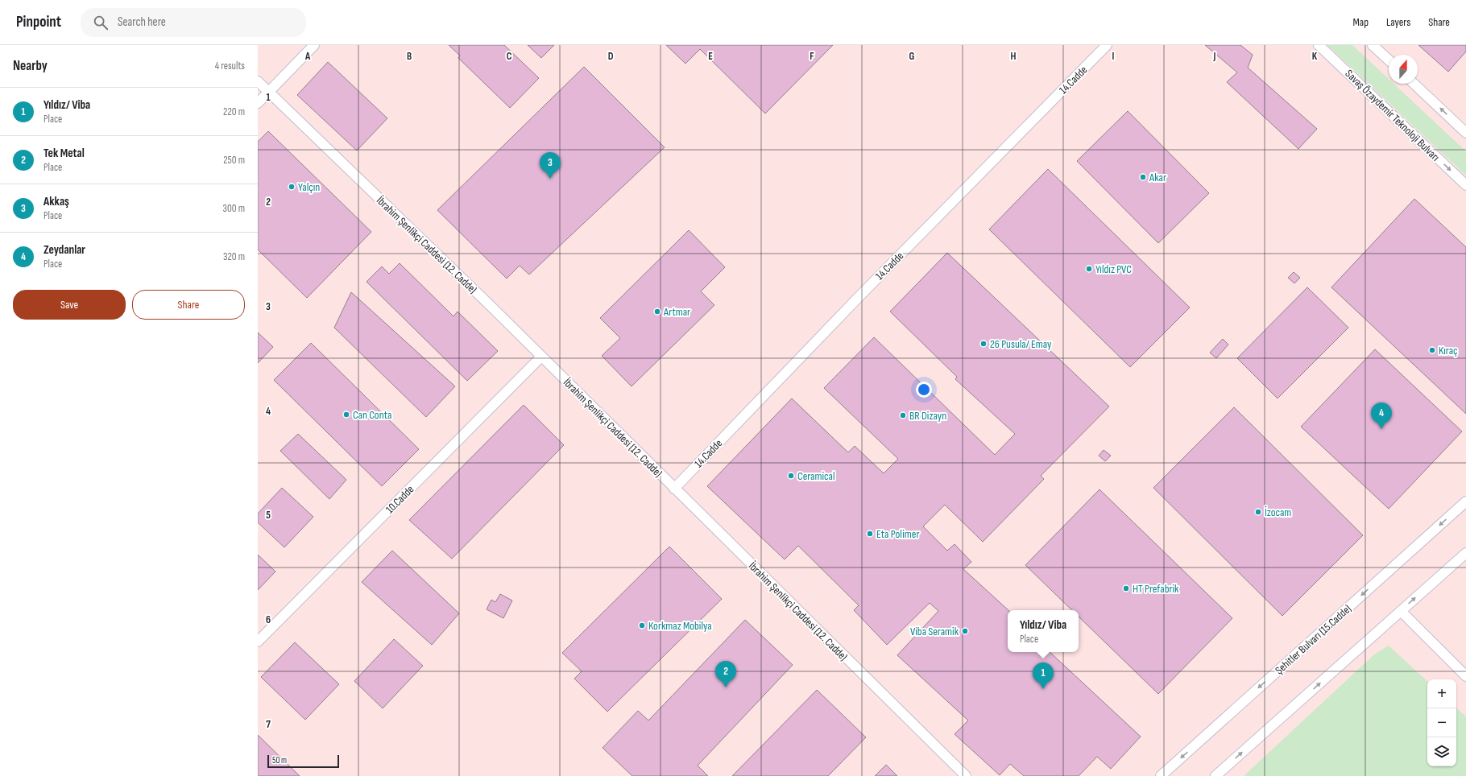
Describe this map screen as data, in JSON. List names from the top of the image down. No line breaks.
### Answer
{"streets":{"street":["14.Cadde","Savaş Özaydemir Teknoloji Bulvarı","İbrahim Şenlikçi Caddesi (12. Cadde)","10.Cadde","Şehitler Bulvarı (15.Cadde)"]},"crossings":[["14.Cadde","İbrahim Şenlikçi Caddesi (12. Cadde)"],["İbrahim Şenlikçi Caddesi (12. Cadde)","10.Cadde"]],"places":["Akar","Yalçın","Yıldız PVC","Artmar","26 Pusula/ Emay","Kıraç","Can Conta","BR Dizayn","Ceramical","İzocam","Eta Polimer","HT Prefabrik","Korkmaz Mobilya","Viba Seramik"],"scale_bar":"50 m","north":"top","page":{"header":"Pinpoint","search":"Search here","nav":["Map","Layers","Share"],"heading":["Nearby","4 results"],"list":[{"mark":"1","name":"Yıldız/ Viba","note":"Place","value":"220 m"},{"mark":"2","name":"Tek Metal","note":"Place","value":"250 m"},{"mark":"3","name":"Akkaş","note":"Place","value":"300 m"},{"mark":"4","name":"Zeydanlar","note":"Place","value":"320 m"}],"pins":["3","4","2","1"],"buttons":["Save","Share"],"popup":["Yıldız/ Viba","Place"],"map_buttons":["+","−"],"scale":"50 m"},"grid":{"columns":["A","B","C","D","E","F","G","H","I","J","K"],"rows":["1","2","3","4","5","6","7"]}}
